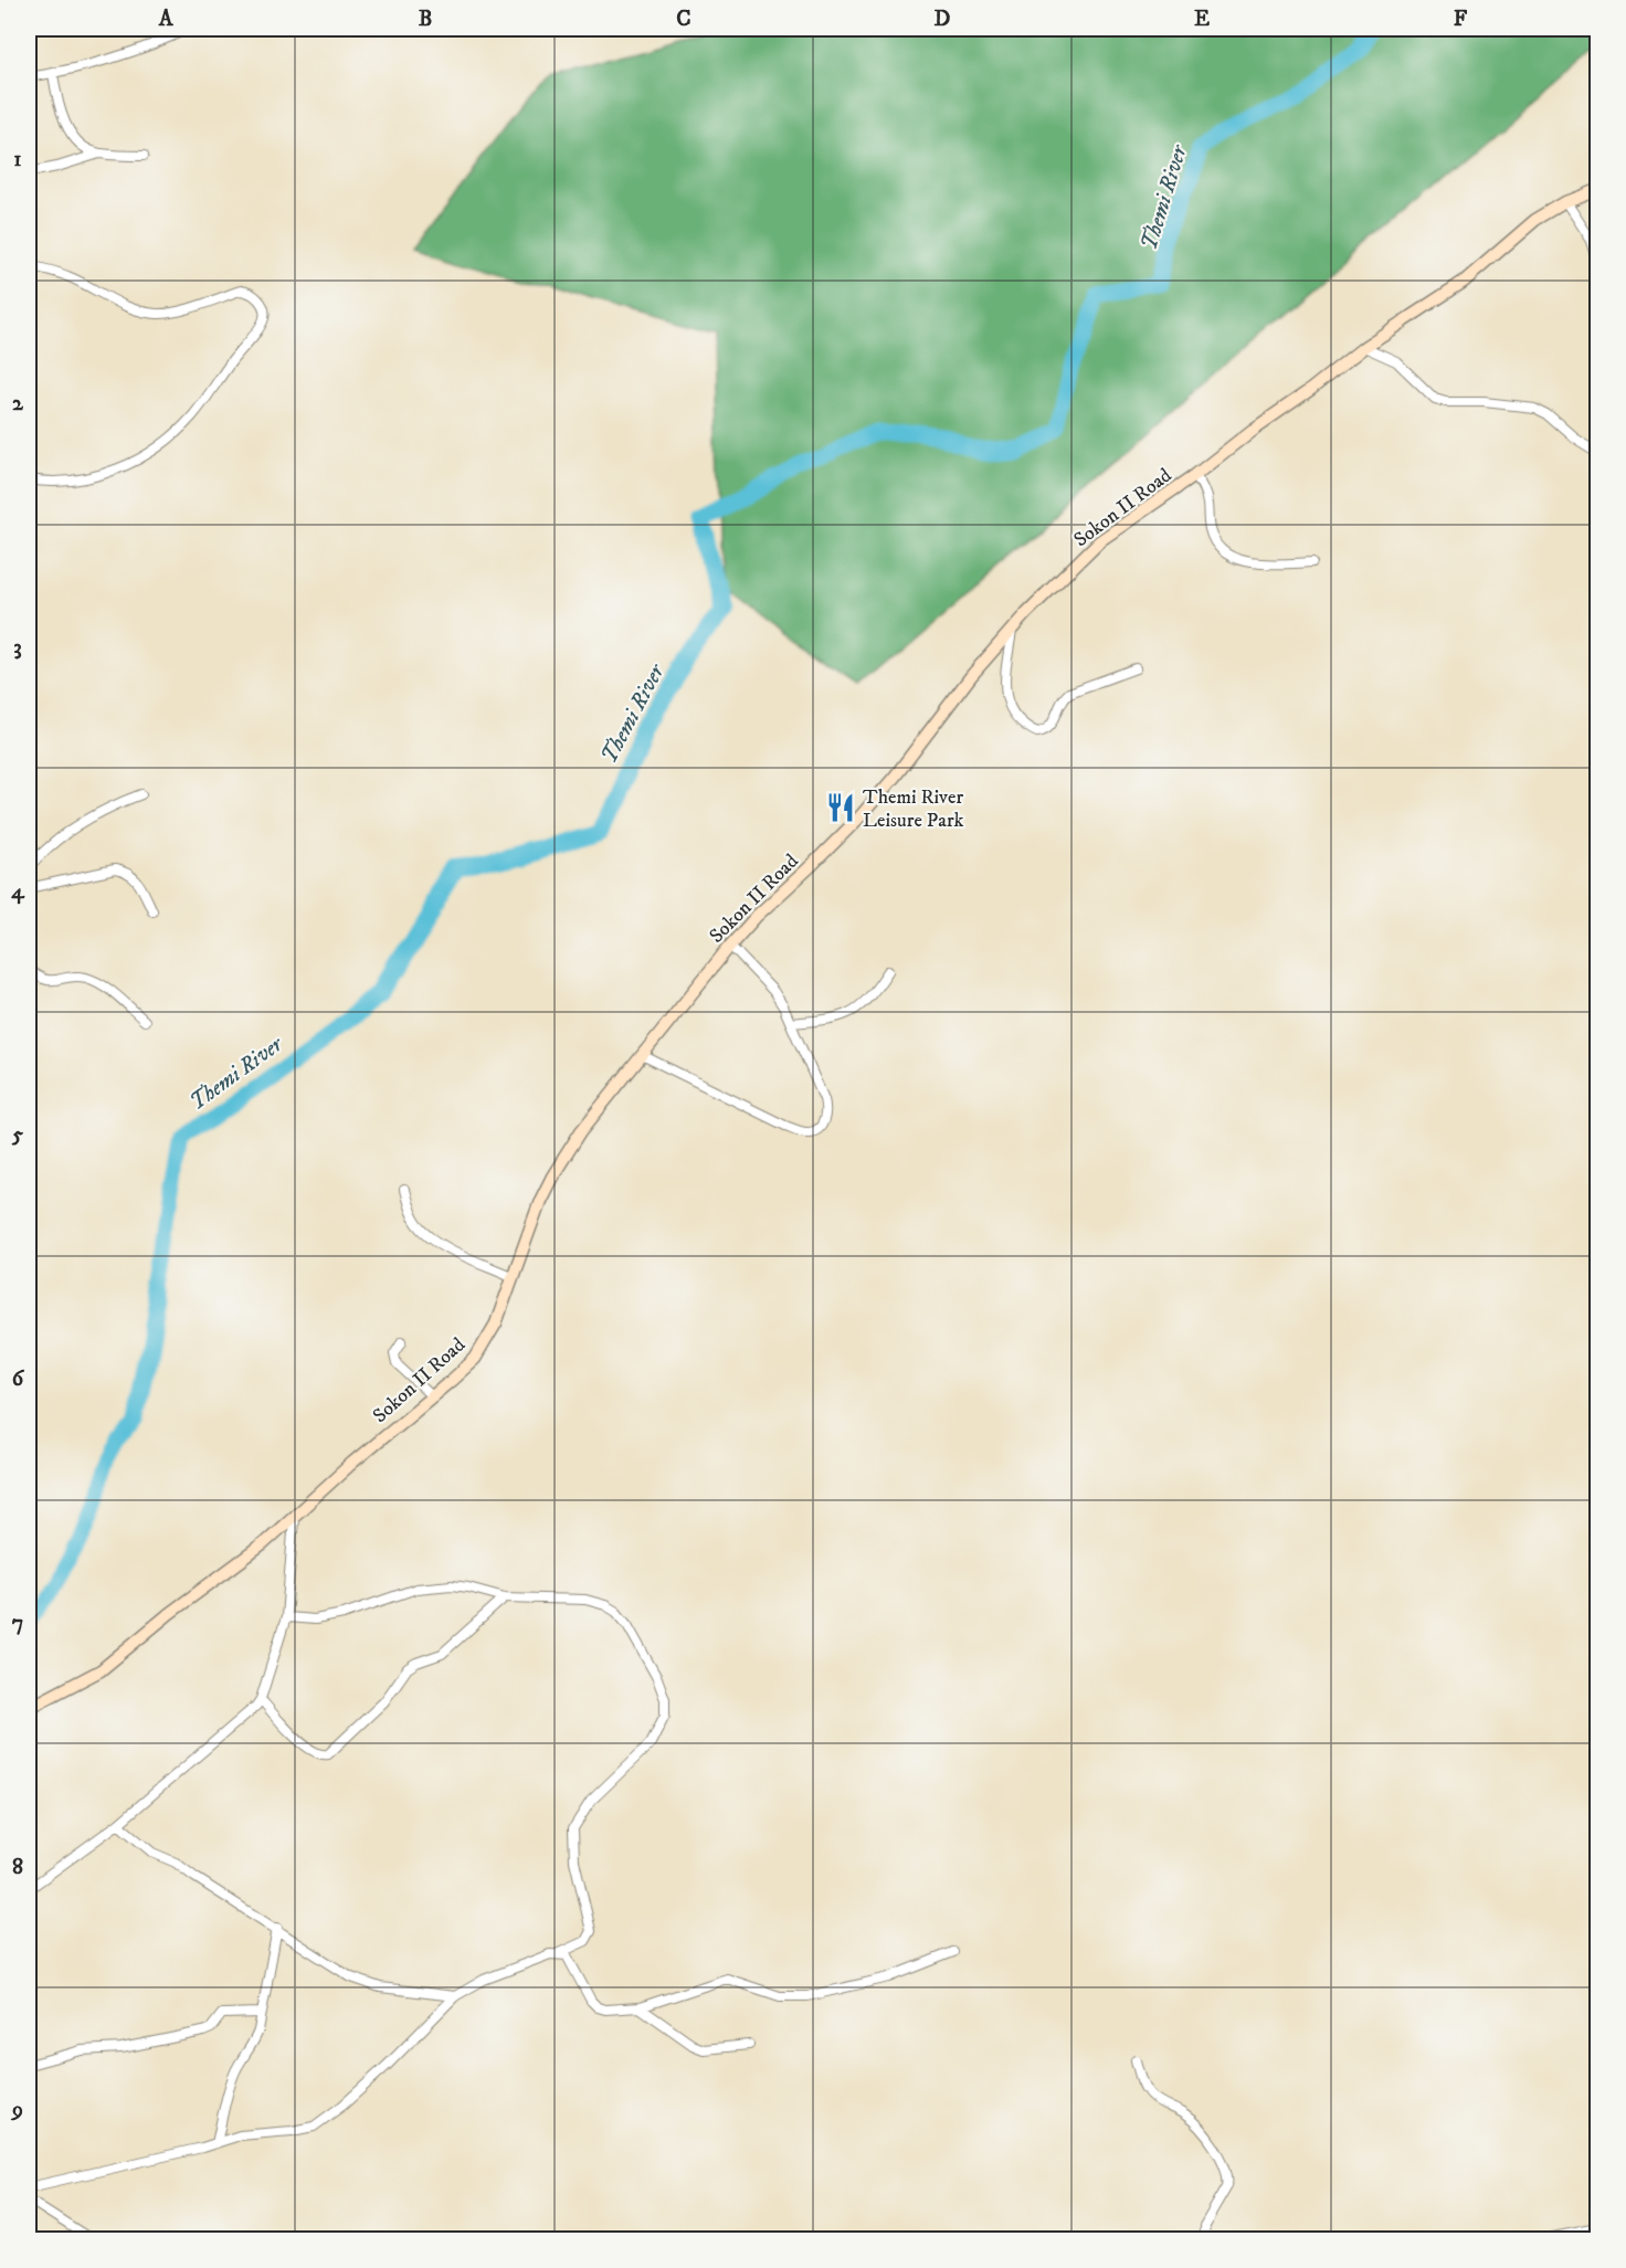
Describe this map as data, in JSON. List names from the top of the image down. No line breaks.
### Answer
{"streets":{"street":["Sokon II Road"]},"water":["Themi River"],"places":{"restaurant":["Themi River Leisure Park"]},"grid":{"columns":["A","B","C","D","E","F"],"rows":["1","2","3","4","5","6","7","8","9"]}}
